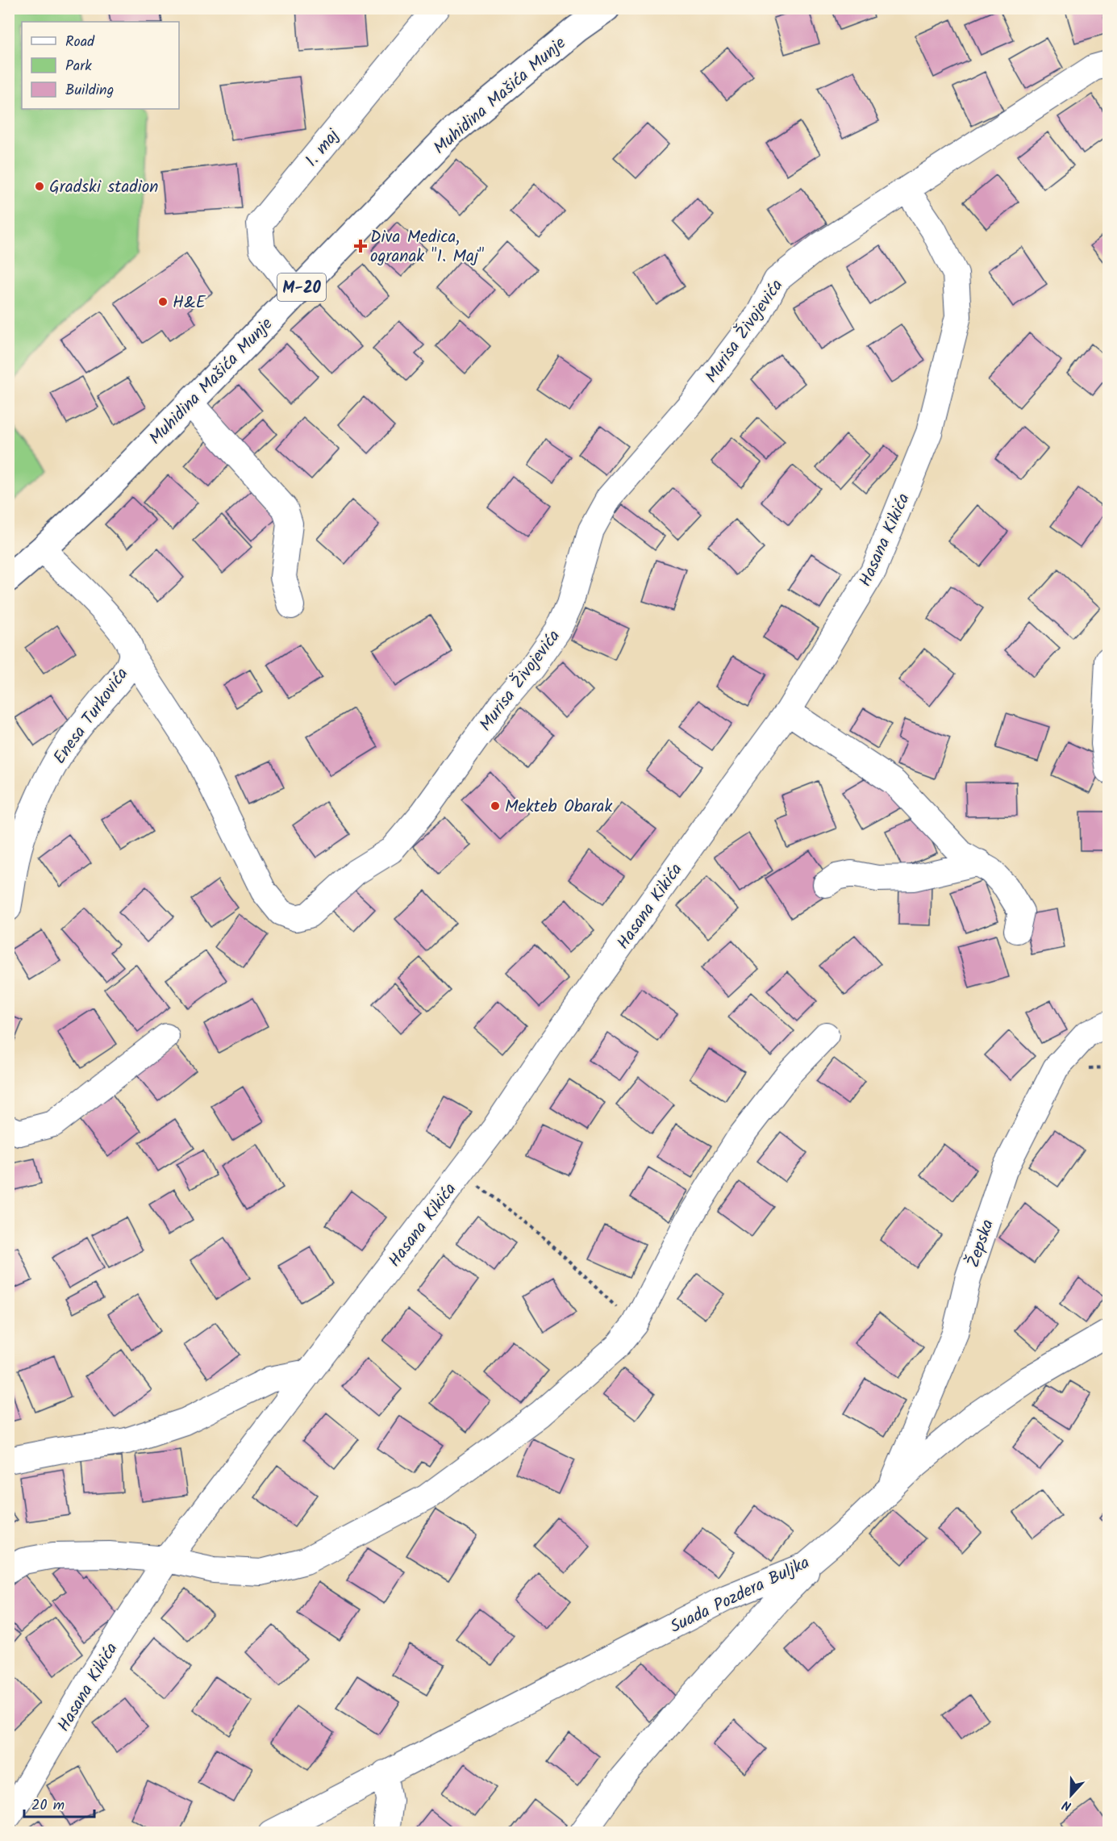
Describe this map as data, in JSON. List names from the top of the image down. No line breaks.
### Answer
{"streets":{"main road":["Muhidina Mašića Munje","M-20"],"street":["1. maj","Murisa Živojevića","Hasana Kikića","Enesa Turkovića","Žepska","Suada Pozdera Buljka"]},"crossings":[["Muhidina Mašića Munje","1. maj"],["Muhidina Mašića Munje","Enesa Turkovića"],["Murisa Živojevića","Hasana Kikića"],["Murisa Živojevića","Enesa Turkovića"],["Žepska","Suada Pozdera Buljka"]],"places":{"other":["Gradski stadion","H&E","Mekteb Obarak"],"health":["Diva Medica, ogranak \"1. Maj\""]},"legend":["Road","Park","Building"],"scale_bar":"20 m","north":"bottom"}
